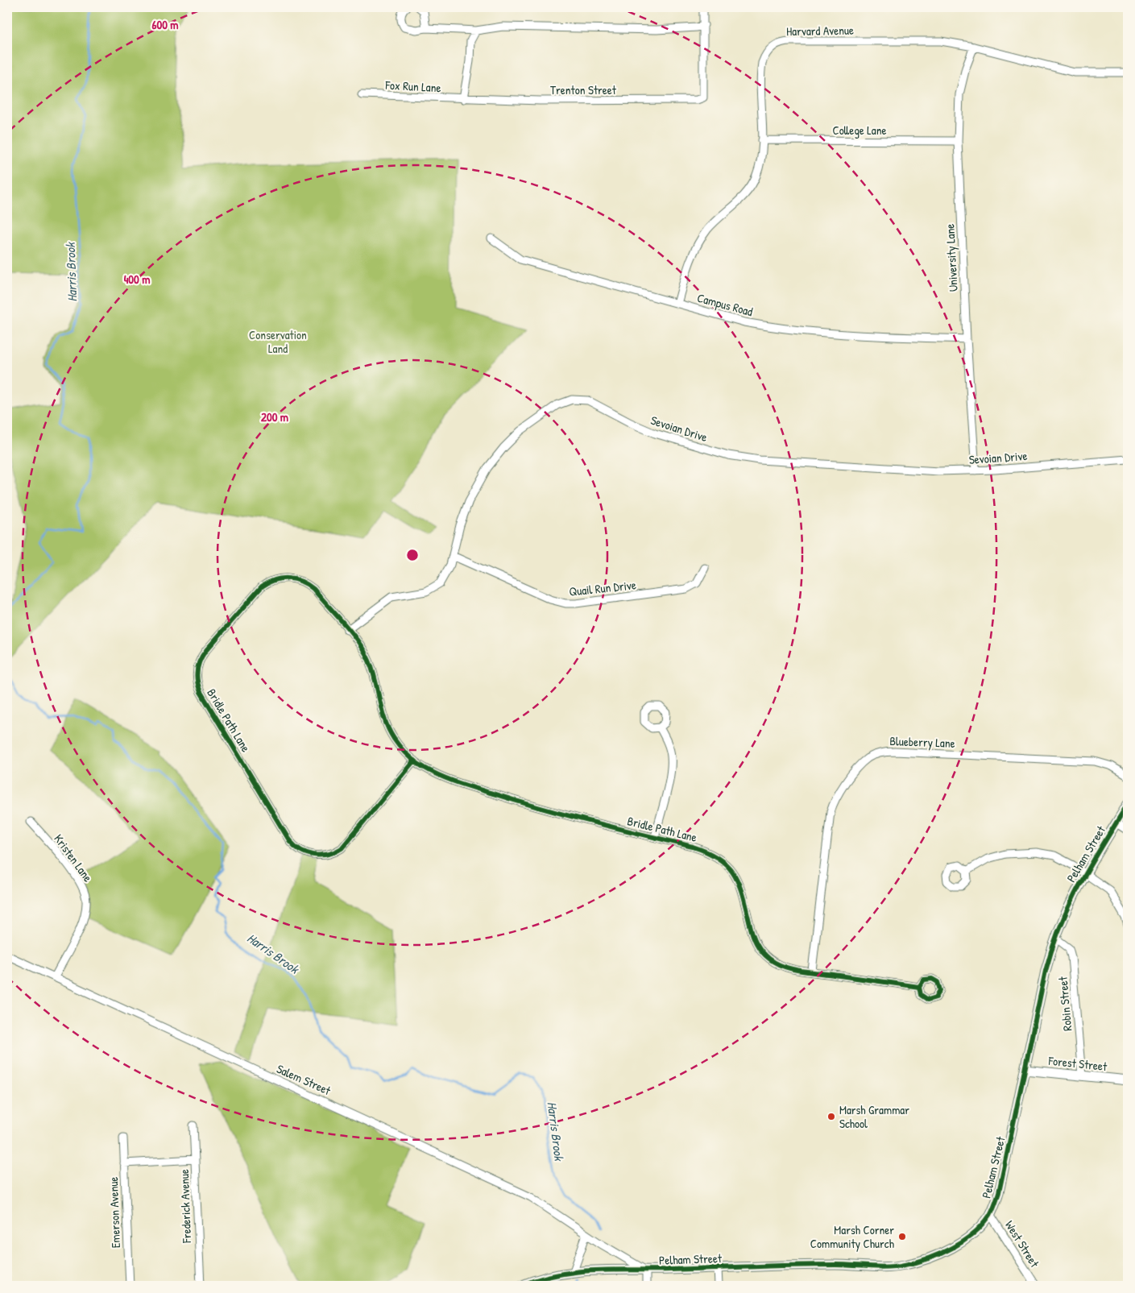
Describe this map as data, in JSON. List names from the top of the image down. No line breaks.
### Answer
{"streets":{"street":["Harvard Avenue","Fox Run Lane","Trenton Street","College Lane","University Lane","Campus Road","Sevoian Drive","Quail Run Drive","Bridle Path Lane","Blueberry Lane","Pelham Street","Kristen Lane","Robin Street","Forest Street","Salem Street","Frederick Avenue","Emerson Avenue","West Street"]},"crossings":[["Harvard Avenue","College Lane"],["Harvard Avenue","University Lane"],["Harvard Avenue","Campus Road"],["Fox Run Lane","Trenton Street"],["College Lane","University Lane"],["University Lane","Campus Road"],["University Lane","Sevoian Drive"],["Sevoian Drive","Quail Run Drive"],["Sevoian Drive","Bridle Path Lane"],["Bridle Path Lane","Blueberry Lane"],["Pelham Street","Robin Street"],["Pelham Street","Forest Street"],["Pelham Street","Salem Street"],["Pelham Street","West Street"],["Kristen Lane","Salem Street"],["Robin Street","Forest Street"]],"water":["Harris Brook"],"parks":["Conservation Land"],"places":["Marsh Grammar School","Marsh Corner Community Church"],"rings":["600 m","400 m","200 m"]}
